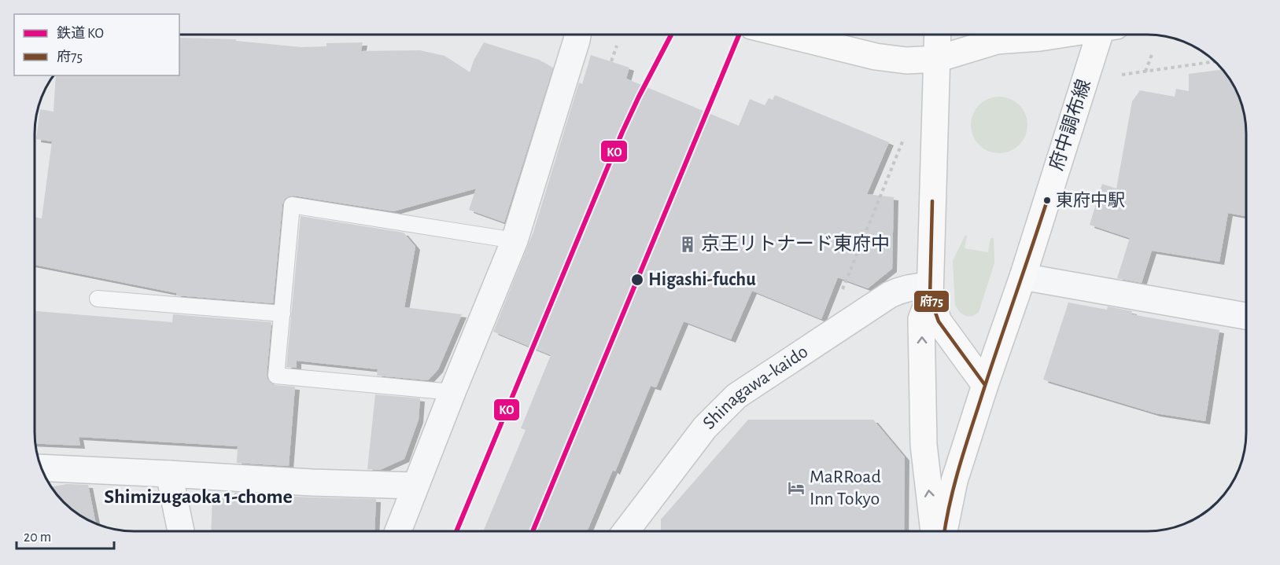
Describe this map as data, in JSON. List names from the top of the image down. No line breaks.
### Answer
{"streets":{"main road":["府中調布線"],"street":["Shinagawa-kaido"]},"districts":["Shimizugaoka 1-chome"],"places":{"other":["東府中駅","Higashi-fuchu"],"building":["京王リトナード東府中"],"hotel":["MaRRoad Inn Tokyo"]},"lines":["rail line KO","transit line 府75"],"legend":["鉄道 KO","府75"],"scale_bar":"20 m"}
